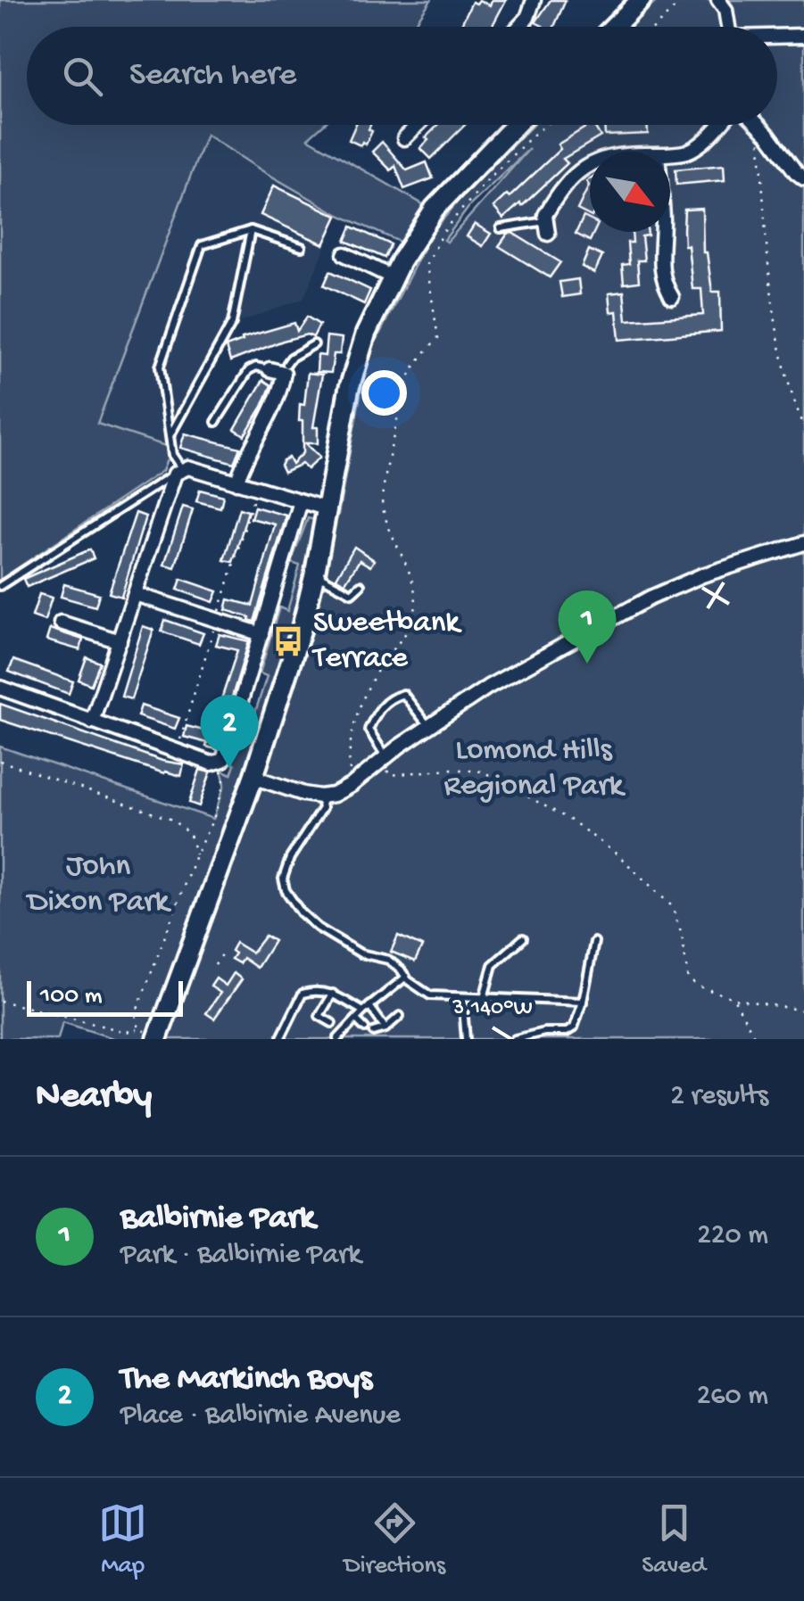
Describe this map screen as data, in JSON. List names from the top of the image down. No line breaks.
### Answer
{"parks":["Lomond Hills Regional Park","John Dixon Park"],"places":{"bus stop":["Sweetbank Terrace"]},"scale_bar":"100 m","north":"bottom right","page":{"search":"Search here","pins":["1","2"],"scale":"100 m","heading":["Nearby","2 results"],"list":[{"mark":"1","name":"Balbirnie Park","note":"Park · Balbirnie Park","value":"220 m"},{"mark":"2","name":"The Markinch Boys","note":"Place · Balbirnie Avenue","value":"260 m"}],"nav":["Map","Directions","Saved"]},"coordinates":["3.140°W"]}
